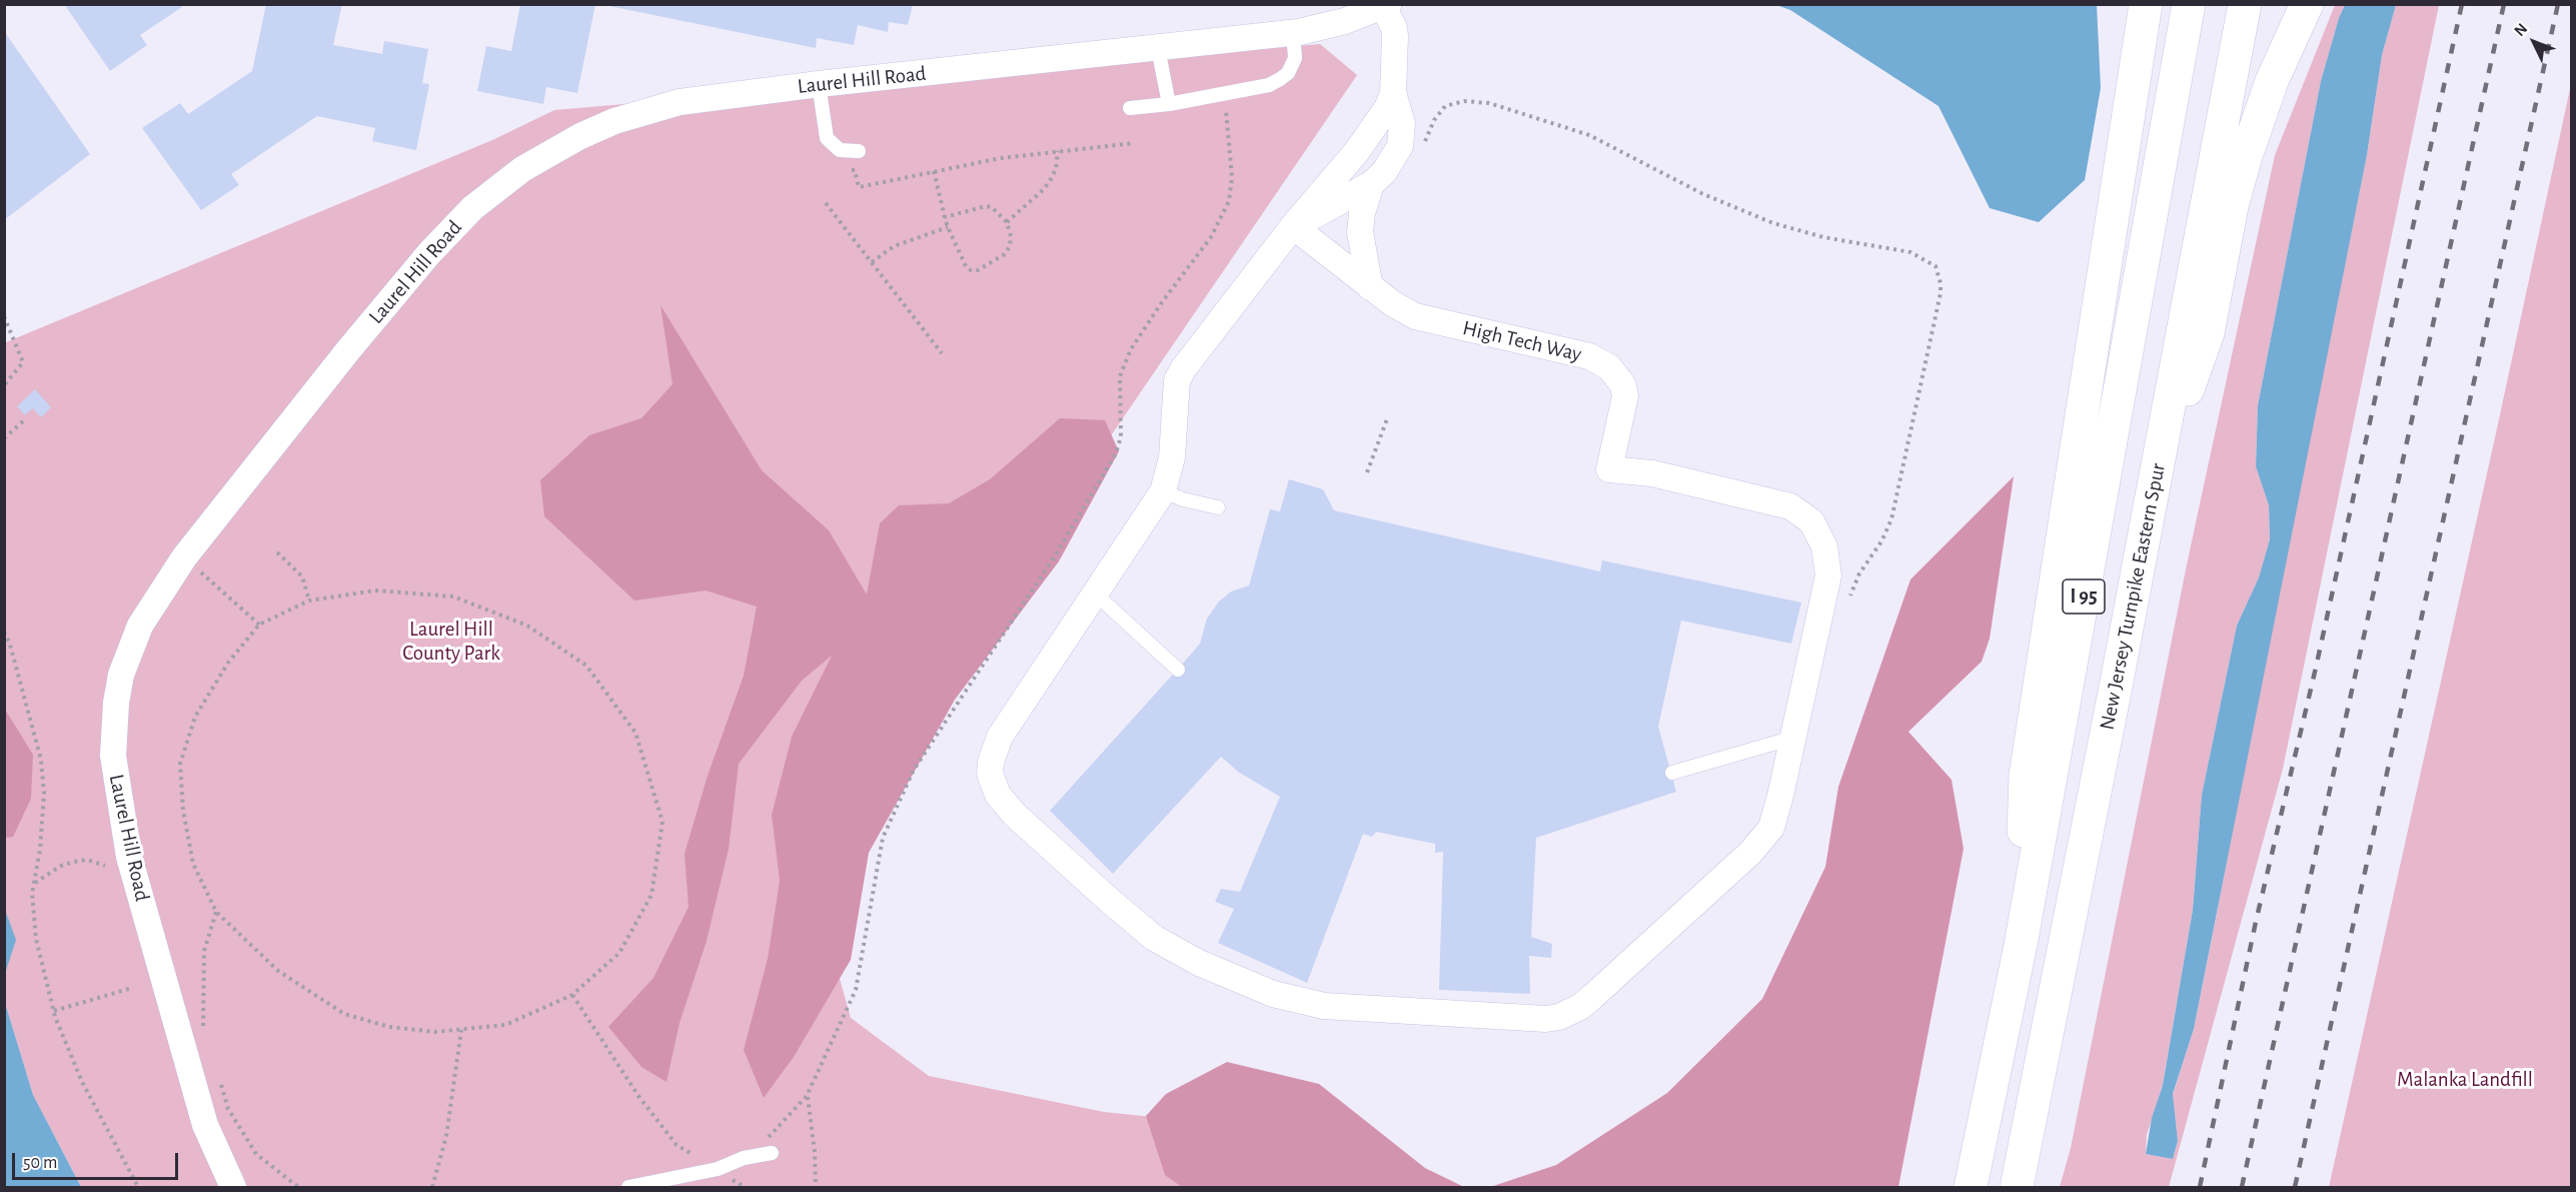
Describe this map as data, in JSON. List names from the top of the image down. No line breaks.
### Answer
{"streets":{"highway":["I 95","New Jersey Turnpike Eastern Spur"],"street":["Laurel Hill Road","High Tech Way"]},"parks":["Laurel Hill County Park","Malanka Landfill"],"scale_bar":"50 m","north":"top left"}
